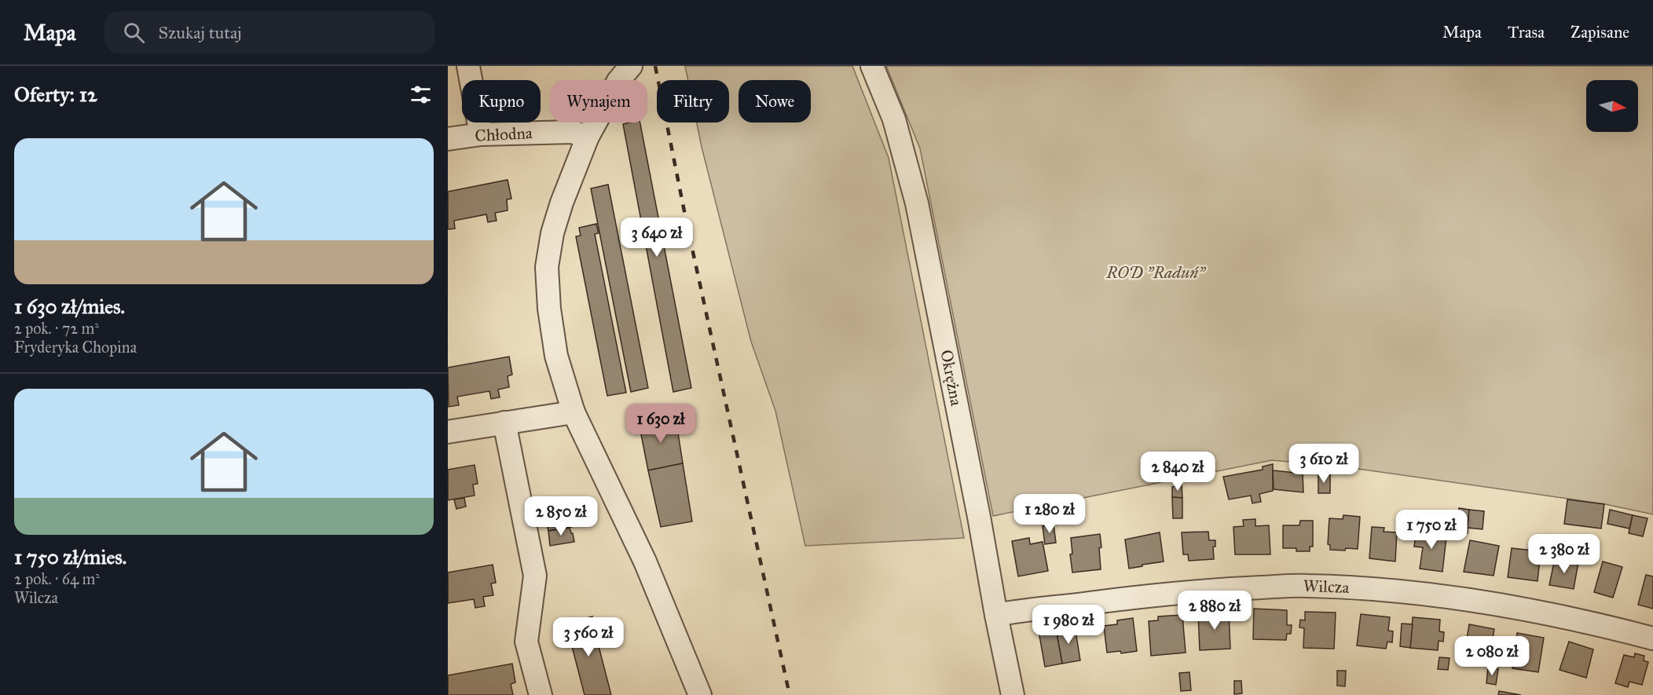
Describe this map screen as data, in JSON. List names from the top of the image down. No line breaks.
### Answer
{"streets":{"street":["Chłodna","Okrężna","Wilcza"]},"crossings":[["Okrężna","Wilcza"]],"parks":["ROD \"Raduń\""],"north":"right","page":{"header":"Mapa","search":"Szukaj tutaj","nav":["Mapa","Trasa","Zapisane"],"heading":"Oferty: 12","chip":["Kupno","Wynajem","Filtry","Nowe"],"list":[{"name":"1 630 zł/mies.","note":"2 pok. · 72 m² · Fryderyka Chopina"},{"name":"1 750 zł/mies.","note":"2 pok. · 64 m² · Wilcza"}],"price":["3 640 zł","1 630 zł","3 610 zł","2 840 zł","1 280 zł","2 850 zł","1 750 zł","2 380 zł","2 880 zł","1 980 zł","3 560 zł","2 080 zł"]}}
